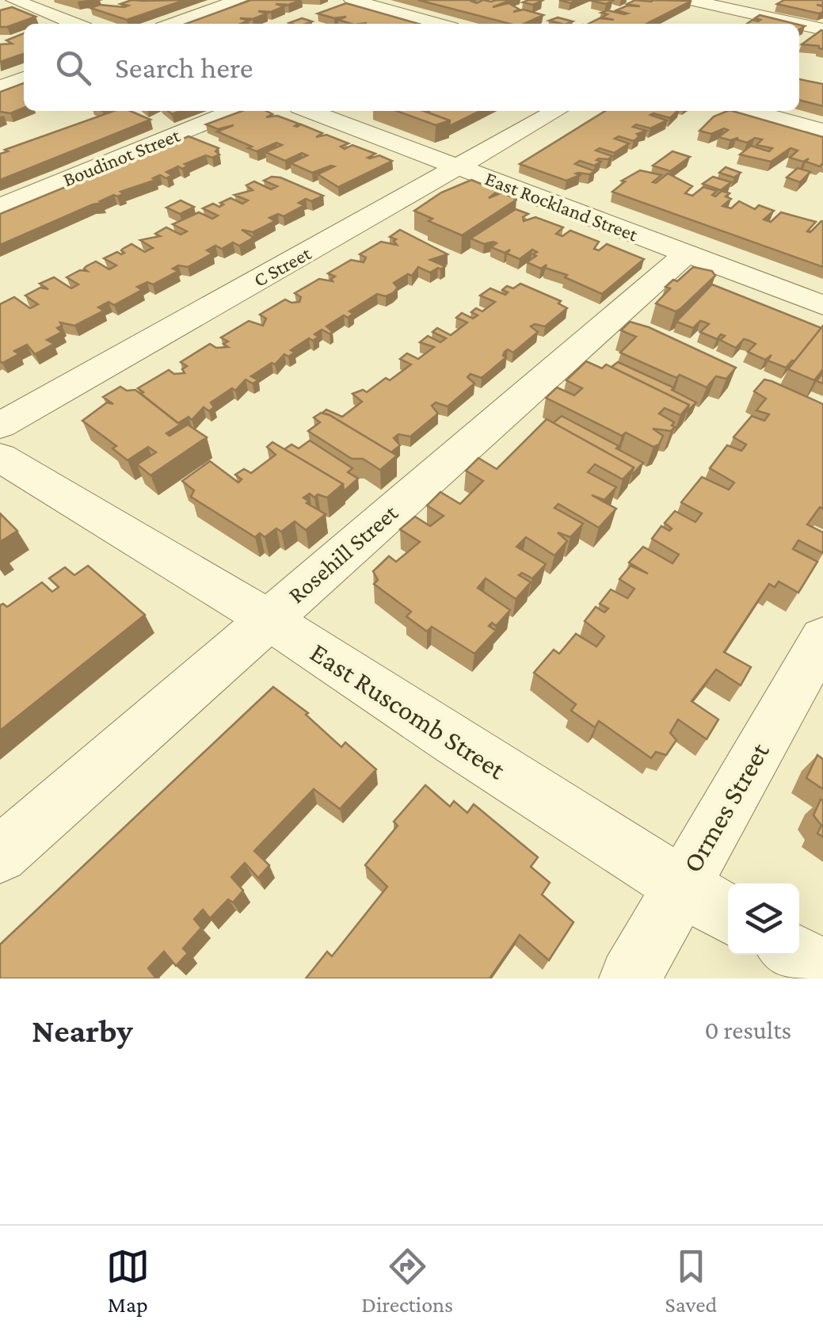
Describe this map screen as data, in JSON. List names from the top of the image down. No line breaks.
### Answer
{"streets":{"street":["Boudinot Street","East Rockland Street","C Street","Rosehill Street","East Ruscomb Street","Ormes Street"]},"crossings":[["East Rockland Street","C Street"],["East Rockland Street","Rosehill Street"],["Rosehill Street","East Ruscomb Street"],["East Ruscomb Street","Ormes Street"]],"page":{"search":"Search here","heading":["Nearby","0 results"],"nav":["Map","Directions","Saved"]}}
